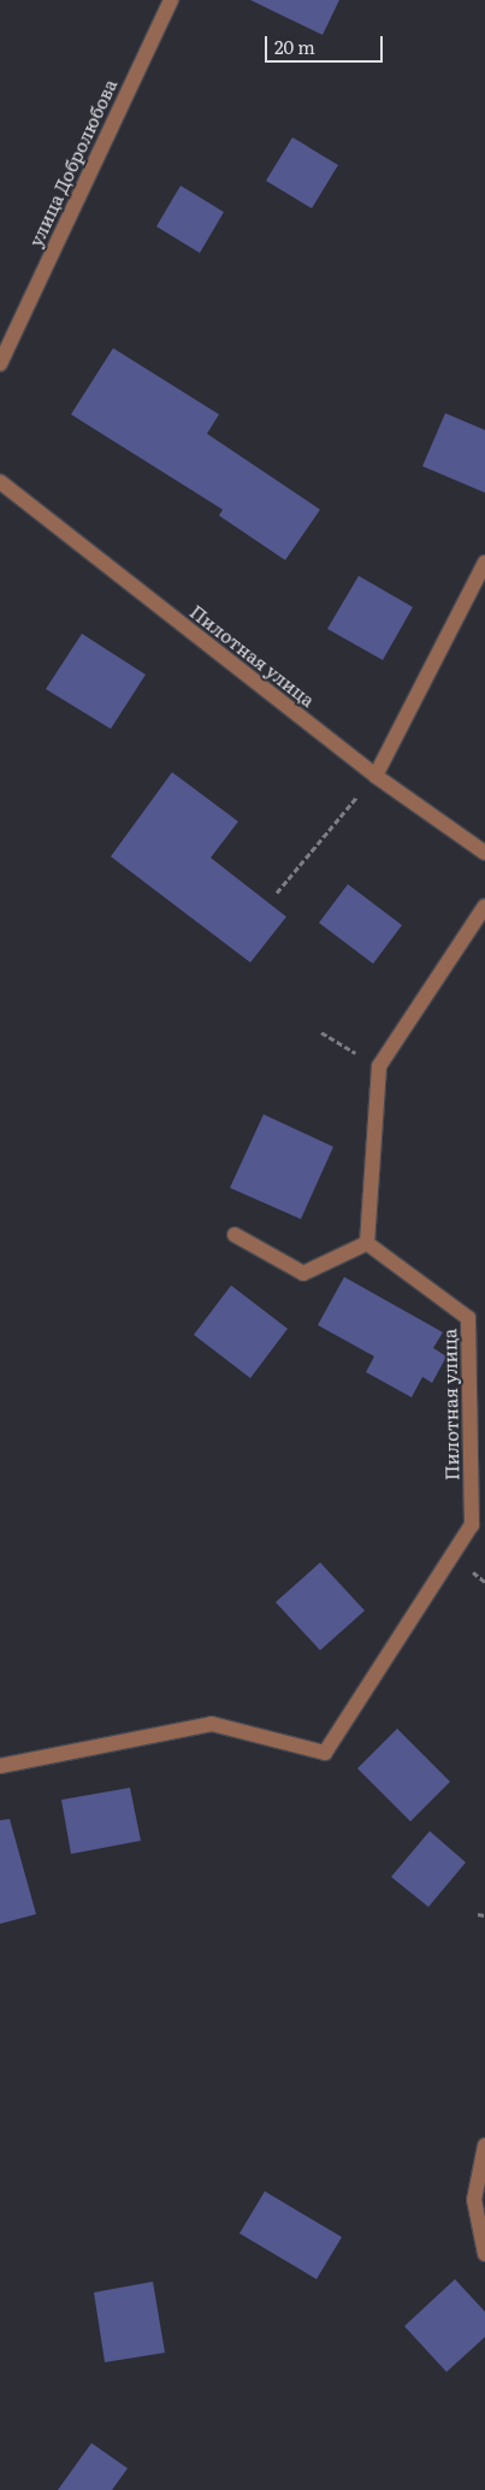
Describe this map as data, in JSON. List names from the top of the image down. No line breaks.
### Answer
{"streets":{"street":["улица Добролюбова","Пилотная улица"]},"scale_bar":"20 m"}
